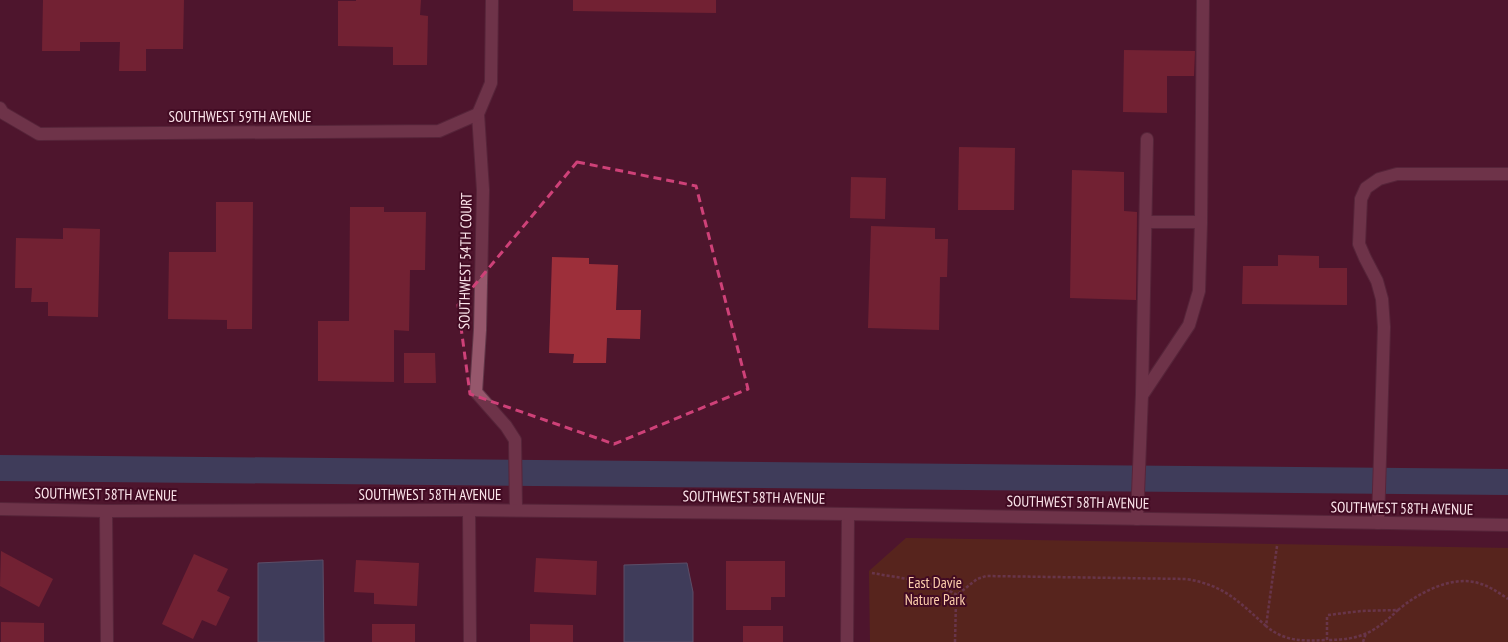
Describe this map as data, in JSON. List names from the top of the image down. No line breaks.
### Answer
{"streets":{"street":["SOUTHWEST 59TH AVENUE","SOUTHWEST 54TH COURT","SOUTHWEST 58TH AVENUE"]},"crossings":[["SOUTHWEST 59TH AVENUE","SOUTHWEST 54TH COURT"],["SOUTHWEST 54TH COURT","SOUTHWEST 58TH AVENUE"]],"parks":["East Davie Nature Park"]}
